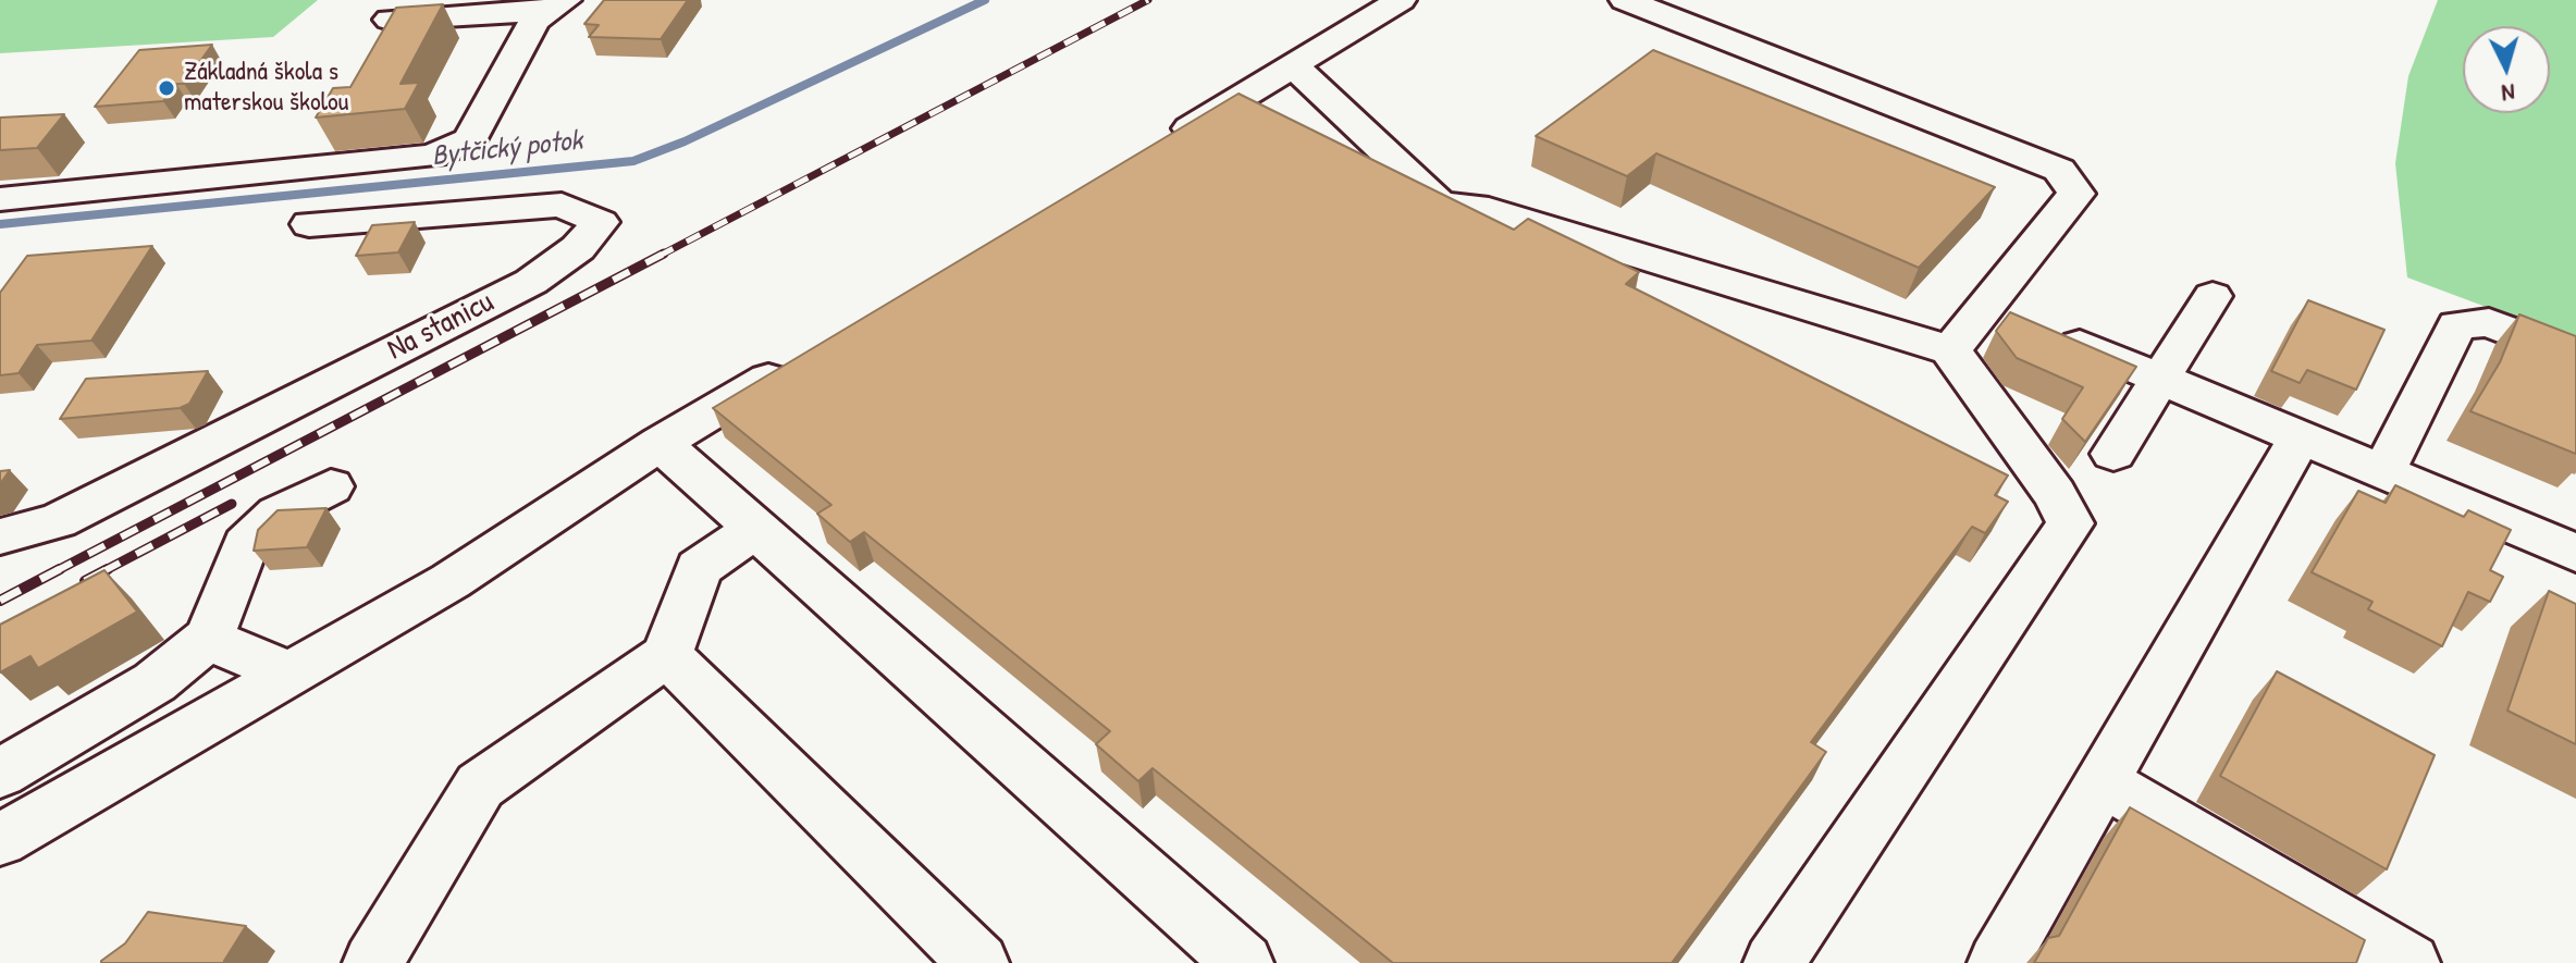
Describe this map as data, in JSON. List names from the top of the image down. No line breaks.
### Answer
{"streets":{"street":["Na stanicu"]},"water":["Bytčický potok"],"places":["Základná škola s materskou školou"],"north":"bottom"}
